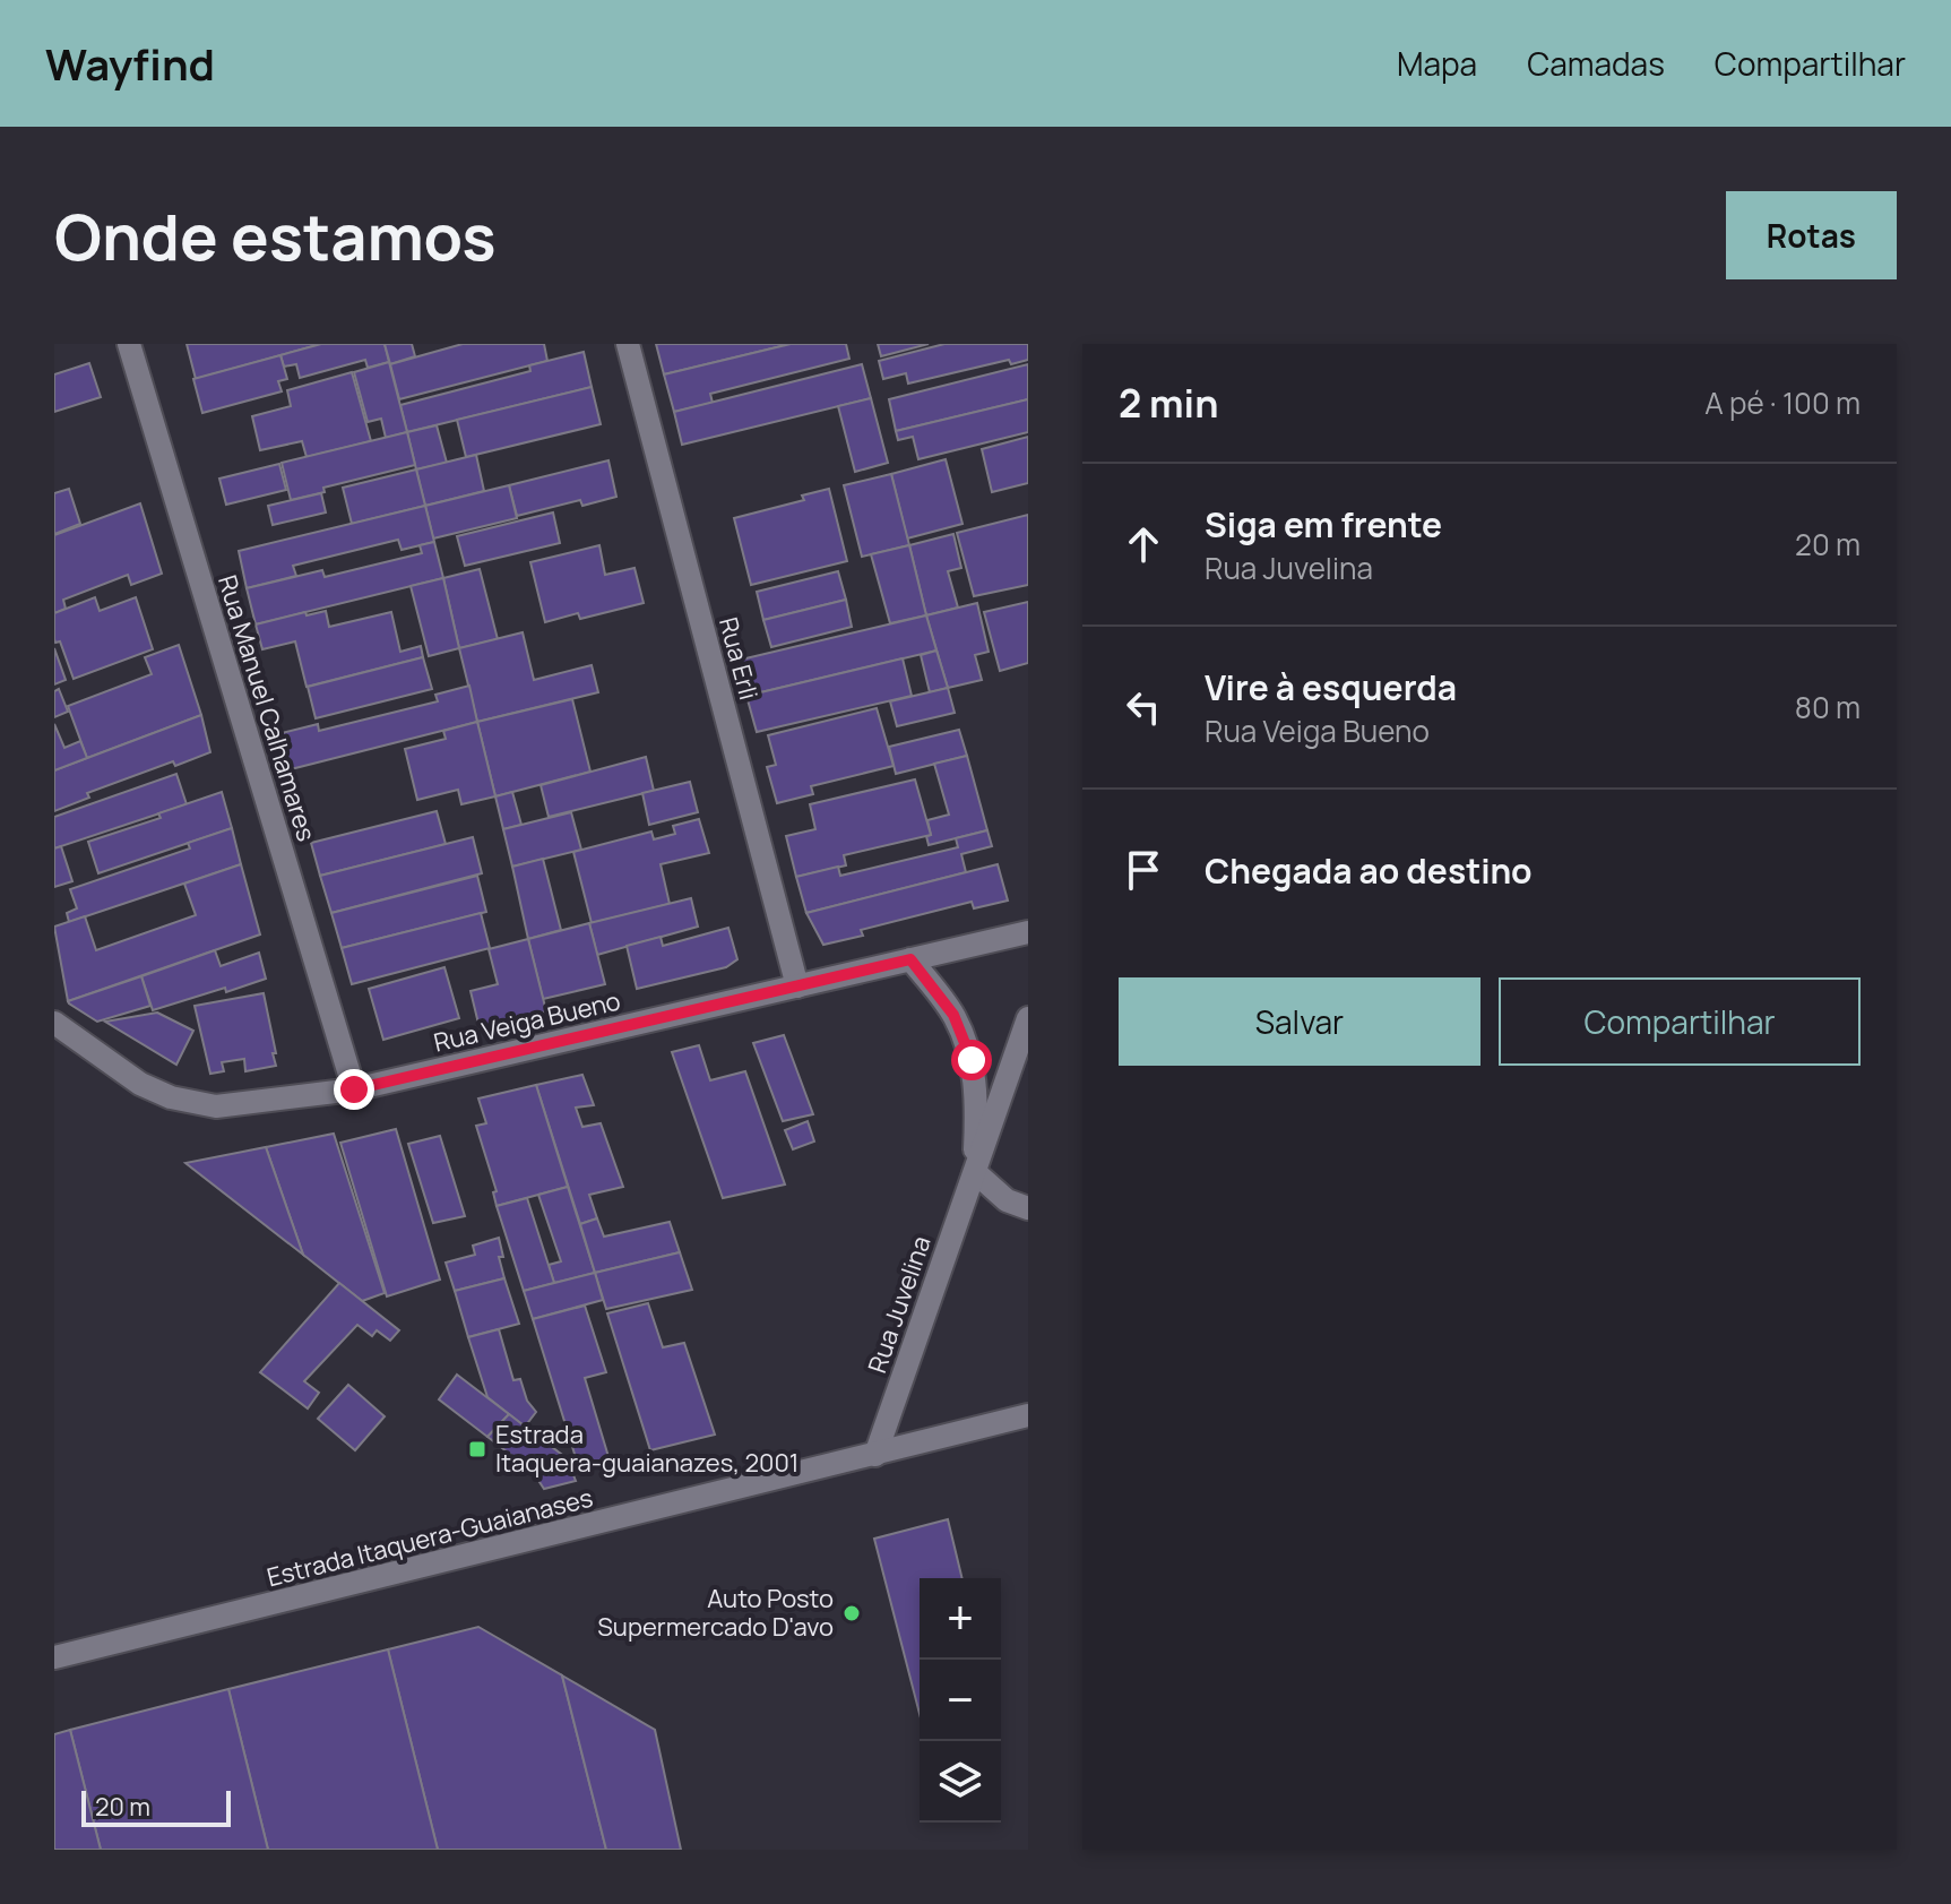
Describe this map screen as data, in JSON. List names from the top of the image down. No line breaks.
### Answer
{"streets":{"street":["Rua Erli","Rua Manuel Calhamares","Rua Veiga Bueno","Rua Juvelina","Estrada Itaquera-Guaianases"]},"crossings":[["Rua Erli","Rua Veiga Bueno"],["Rua Manuel Calhamares","Rua Veiga Bueno"],["Rua Veiga Bueno","Rua Juvelina"],["Rua Juvelina","Estrada Itaquera-Guaianases"]],"places":{"transit":["Estrada Itaquera-guaianazes, 2001"],"other":["Auto Posto Supermercado D'avo"]},"scale_bar":"20 m","page":{"header":"Wayfind","nav":["Mapa","Camadas","Compartilhar"],"buttons":["Rotas",["Salvar","Compartilhar"]],"title":"Onde estamos","heading":["2 min","A pé · 100 m"],"list":[["Siga em frente","Rua Juvelina","20 m"],["Vire à esquerda","Rua Veiga Bueno","80 m"],"Chegada ao destino"],"map_buttons":["+","−"],"scale":"20 m"}}
